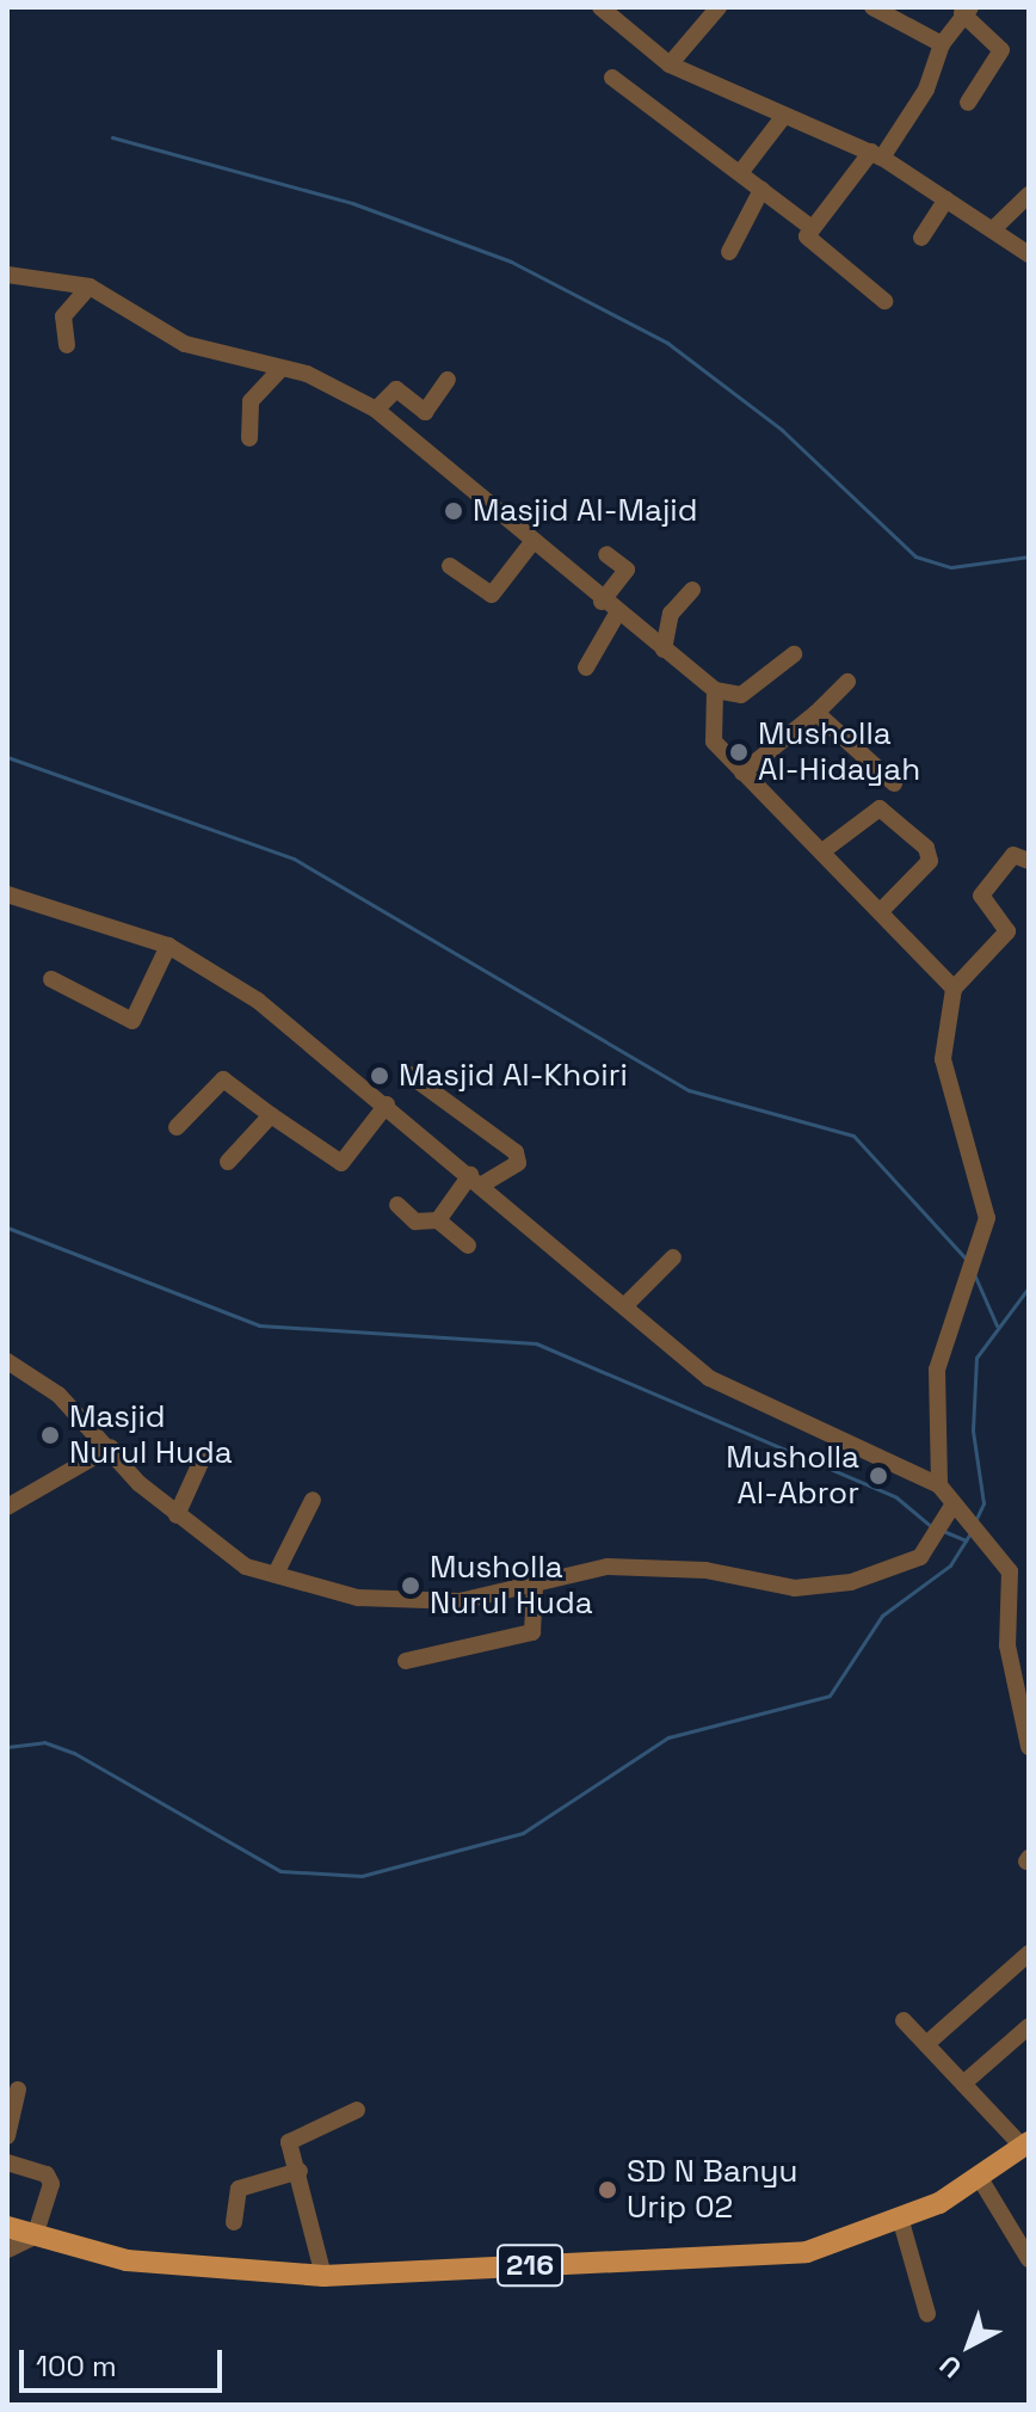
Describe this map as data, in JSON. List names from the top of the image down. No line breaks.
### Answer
{"streets":{"main road":["216"]},"places":["Masjid Al-Majid","Musholla Al-Hidayah","Masjid Al-Khoiri","Masjid Nurul Huda","Musholla Al-Abror","Musholla Nurul Huda","SD N Banyu Urip 02"],"scale_bar":"100 m","north":"bottom left"}
